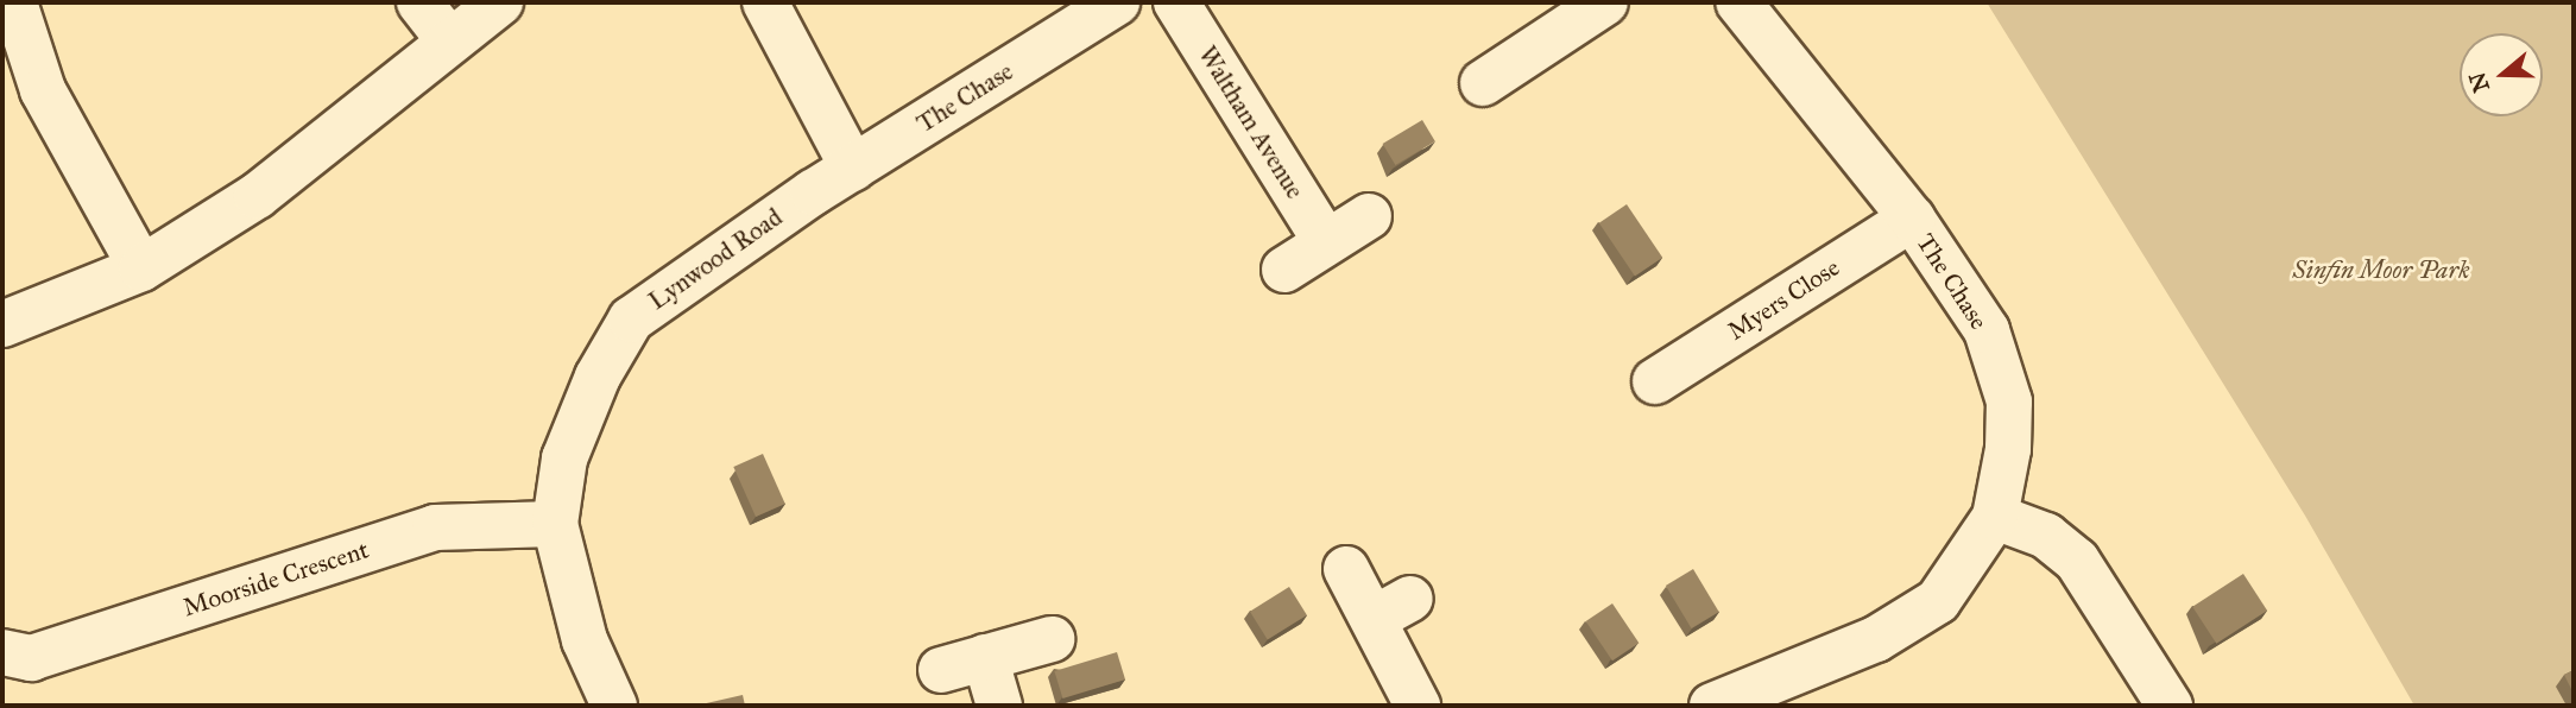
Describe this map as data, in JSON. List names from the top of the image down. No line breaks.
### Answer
{"streets":{"street":["The Chase","Waltham Avenue","Lynwood Road","Myers Close","Moorside Crescent"]},"crossings":[["The Chase","Lynwood Road"],["The Chase","Myers Close"],["Lynwood Road","Moorside Crescent"]],"parks":["Sinfin Moor Park"],"north":"left"}
